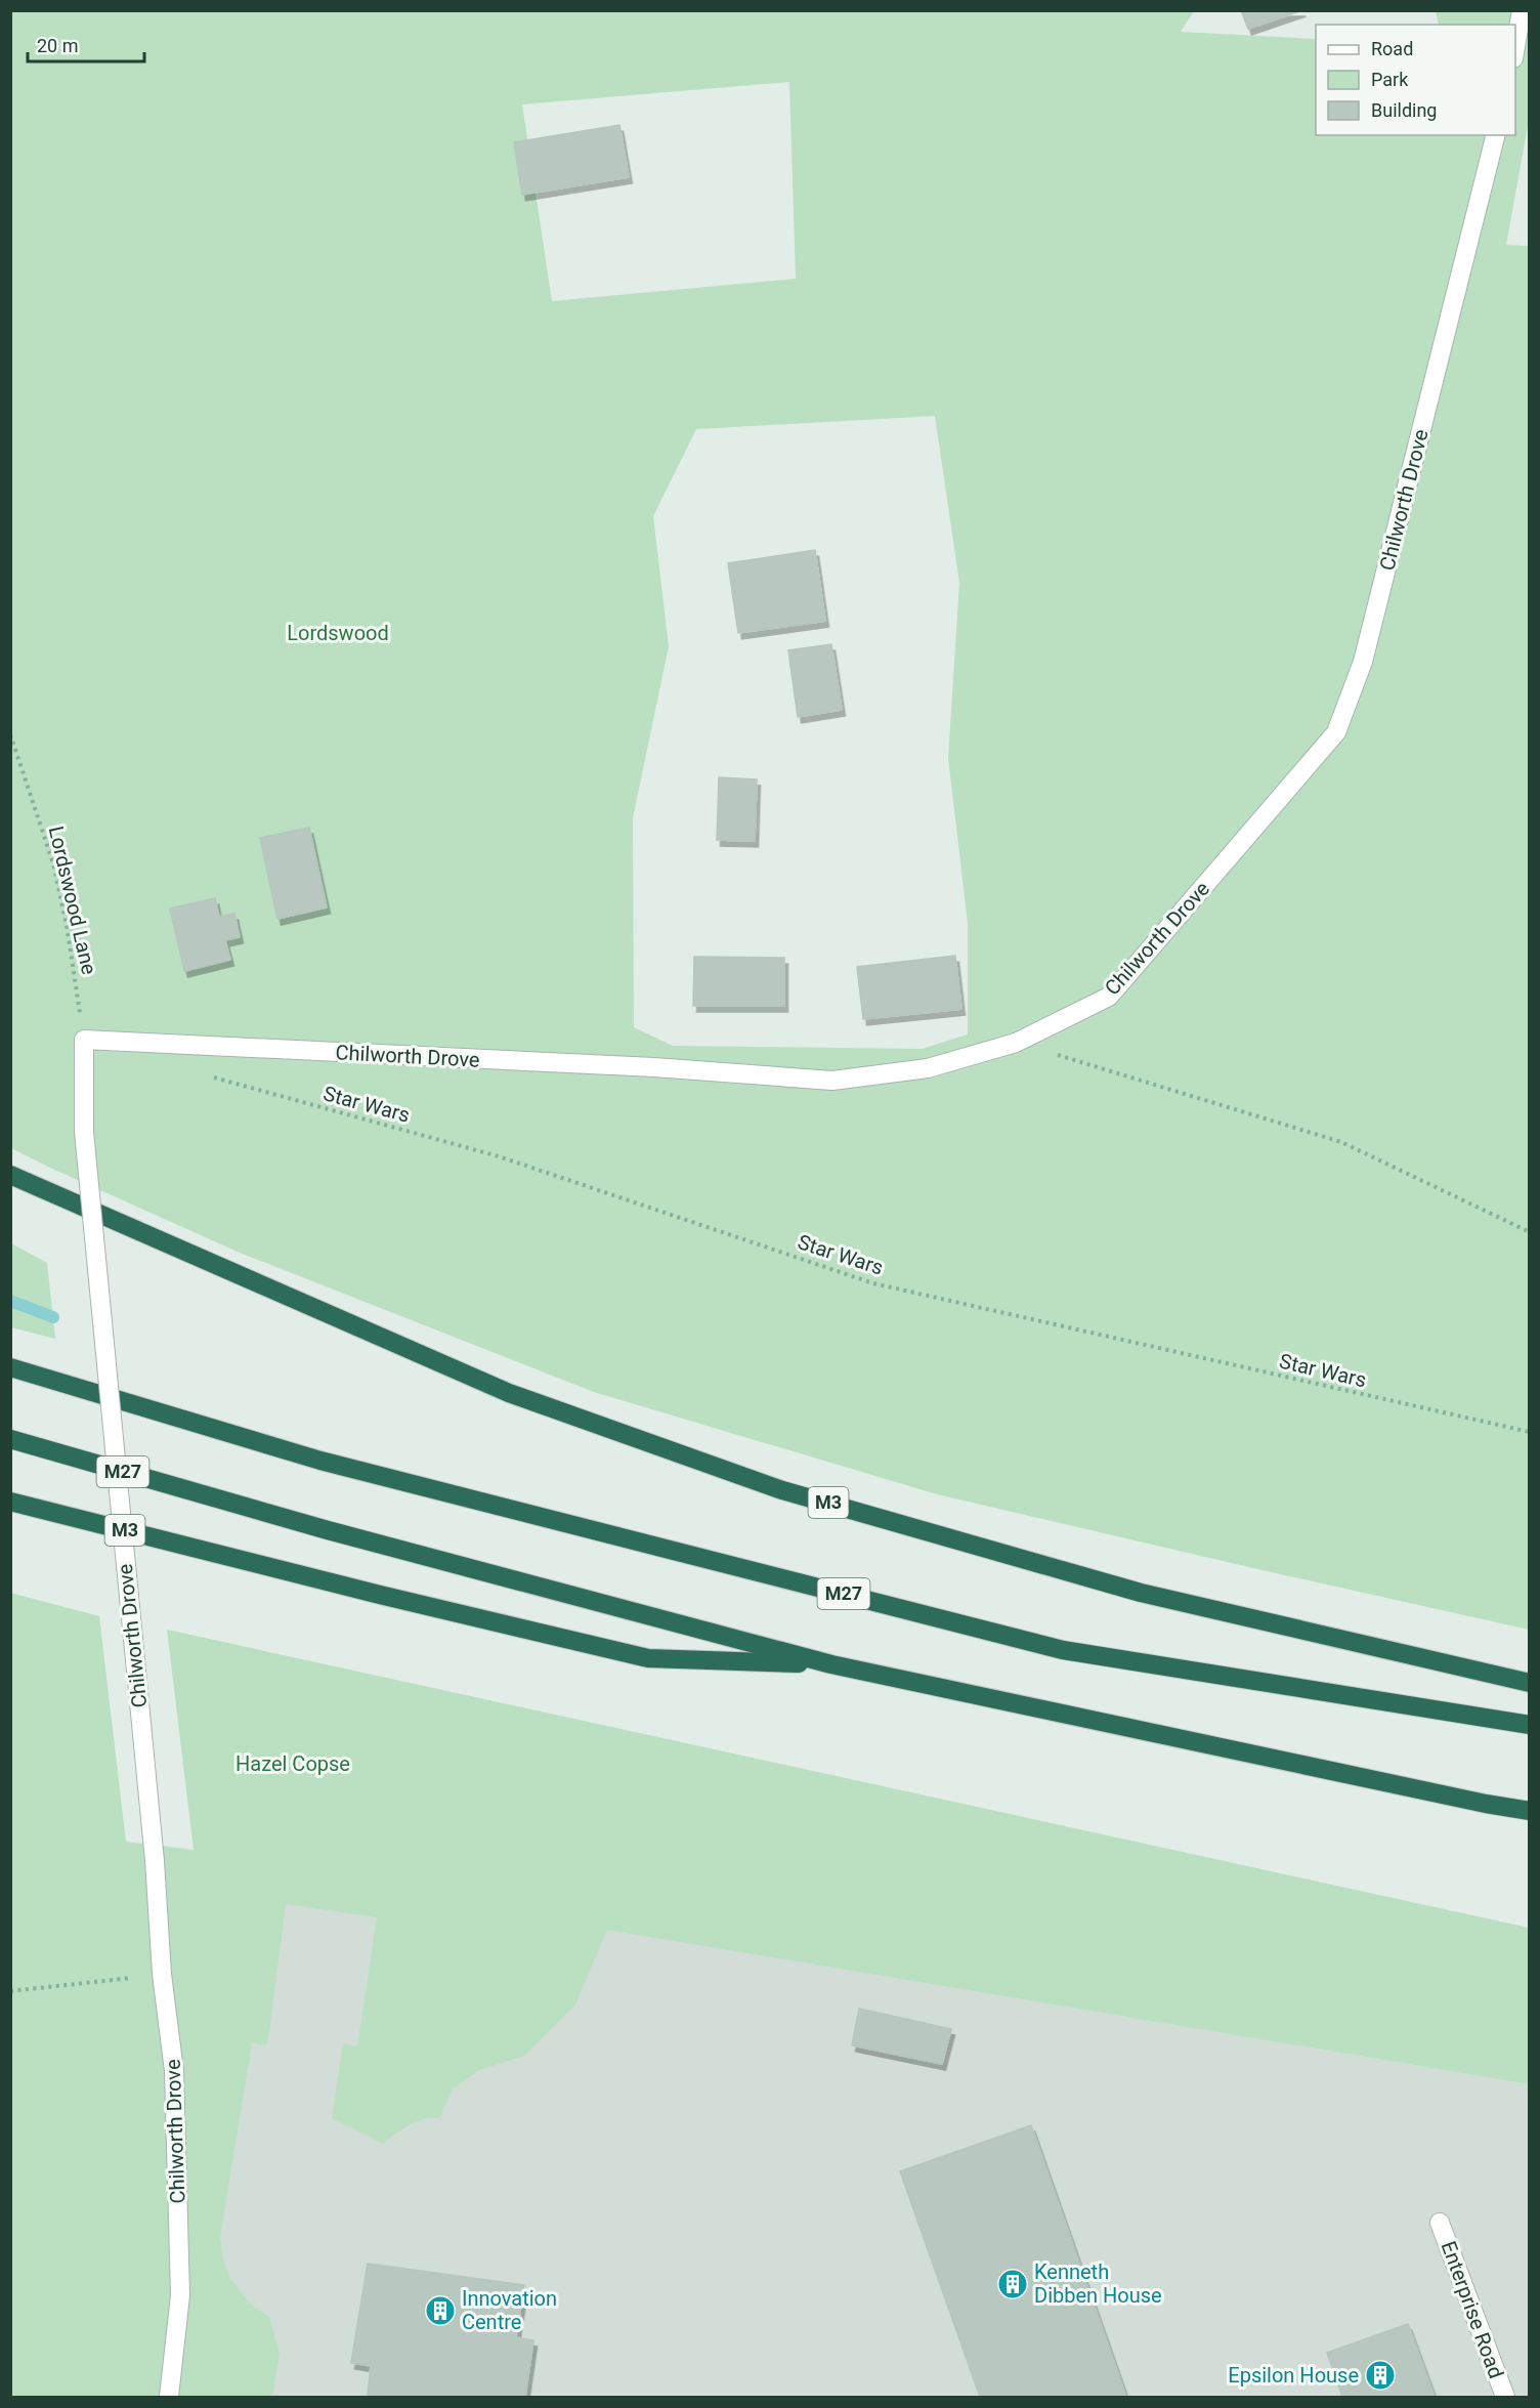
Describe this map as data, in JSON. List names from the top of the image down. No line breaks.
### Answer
{"streets":{"highway":["M27","M3"],"street":["Chilworth Drove","Enterprise Road"],"path":["Lordswood Lane","Star Wars"]},"crossings":[["Chilworth Drove","Lordswood Lane"],["M27","M3"]],"parks":["Lordswood","Hazel Copse"],"places":{"building":["Kenneth Dibben House","Innovation Centre","Epsilon House"]},"legend":["Road","Park","Building"],"scale_bar":"20 m"}
